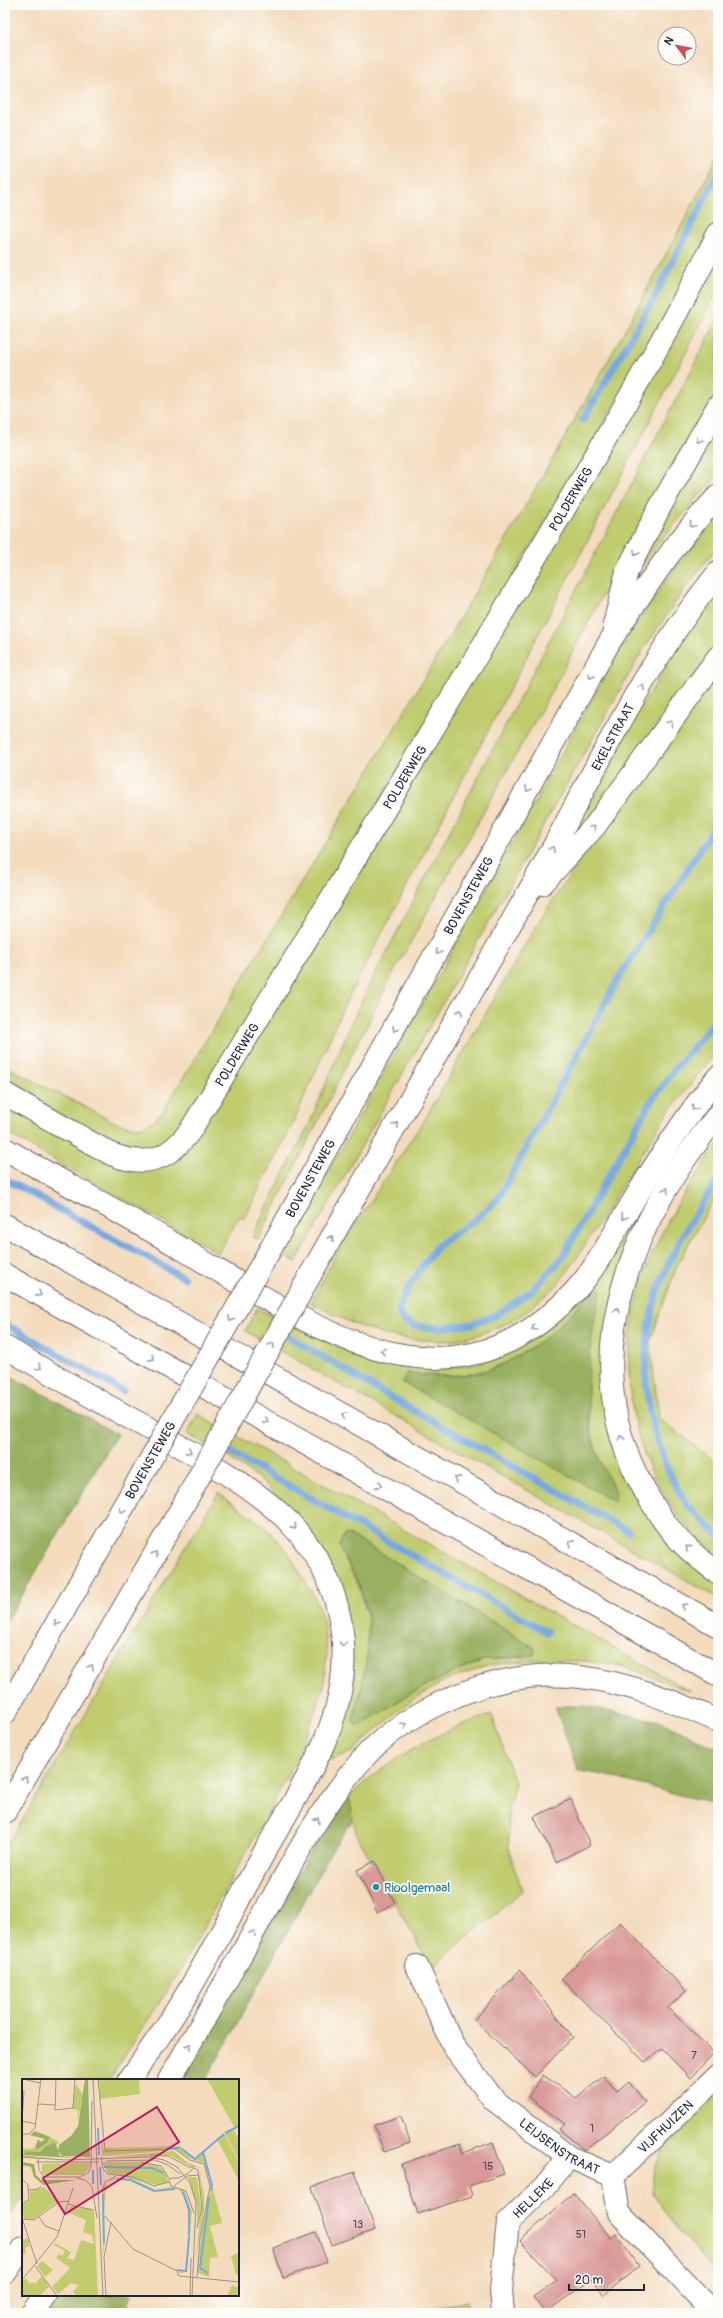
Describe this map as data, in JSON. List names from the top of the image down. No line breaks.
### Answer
{"streets":{"main road":["POLDERWEG","EKELSTRAAT","BOVENSTEWEG","VIJFHUIZEN","LEIJSENSTRAAT","HELLEKE"]},"crossings":[["VIJFHUIZEN","LEIJSENSTRAAT"],["LEIJSENSTRAAT","HELLEKE"]],"places":["Rioolgemaal"],"house_numbers":["7","1","15","13","51"],"scale_bar":"20 m","north":"top left"}
